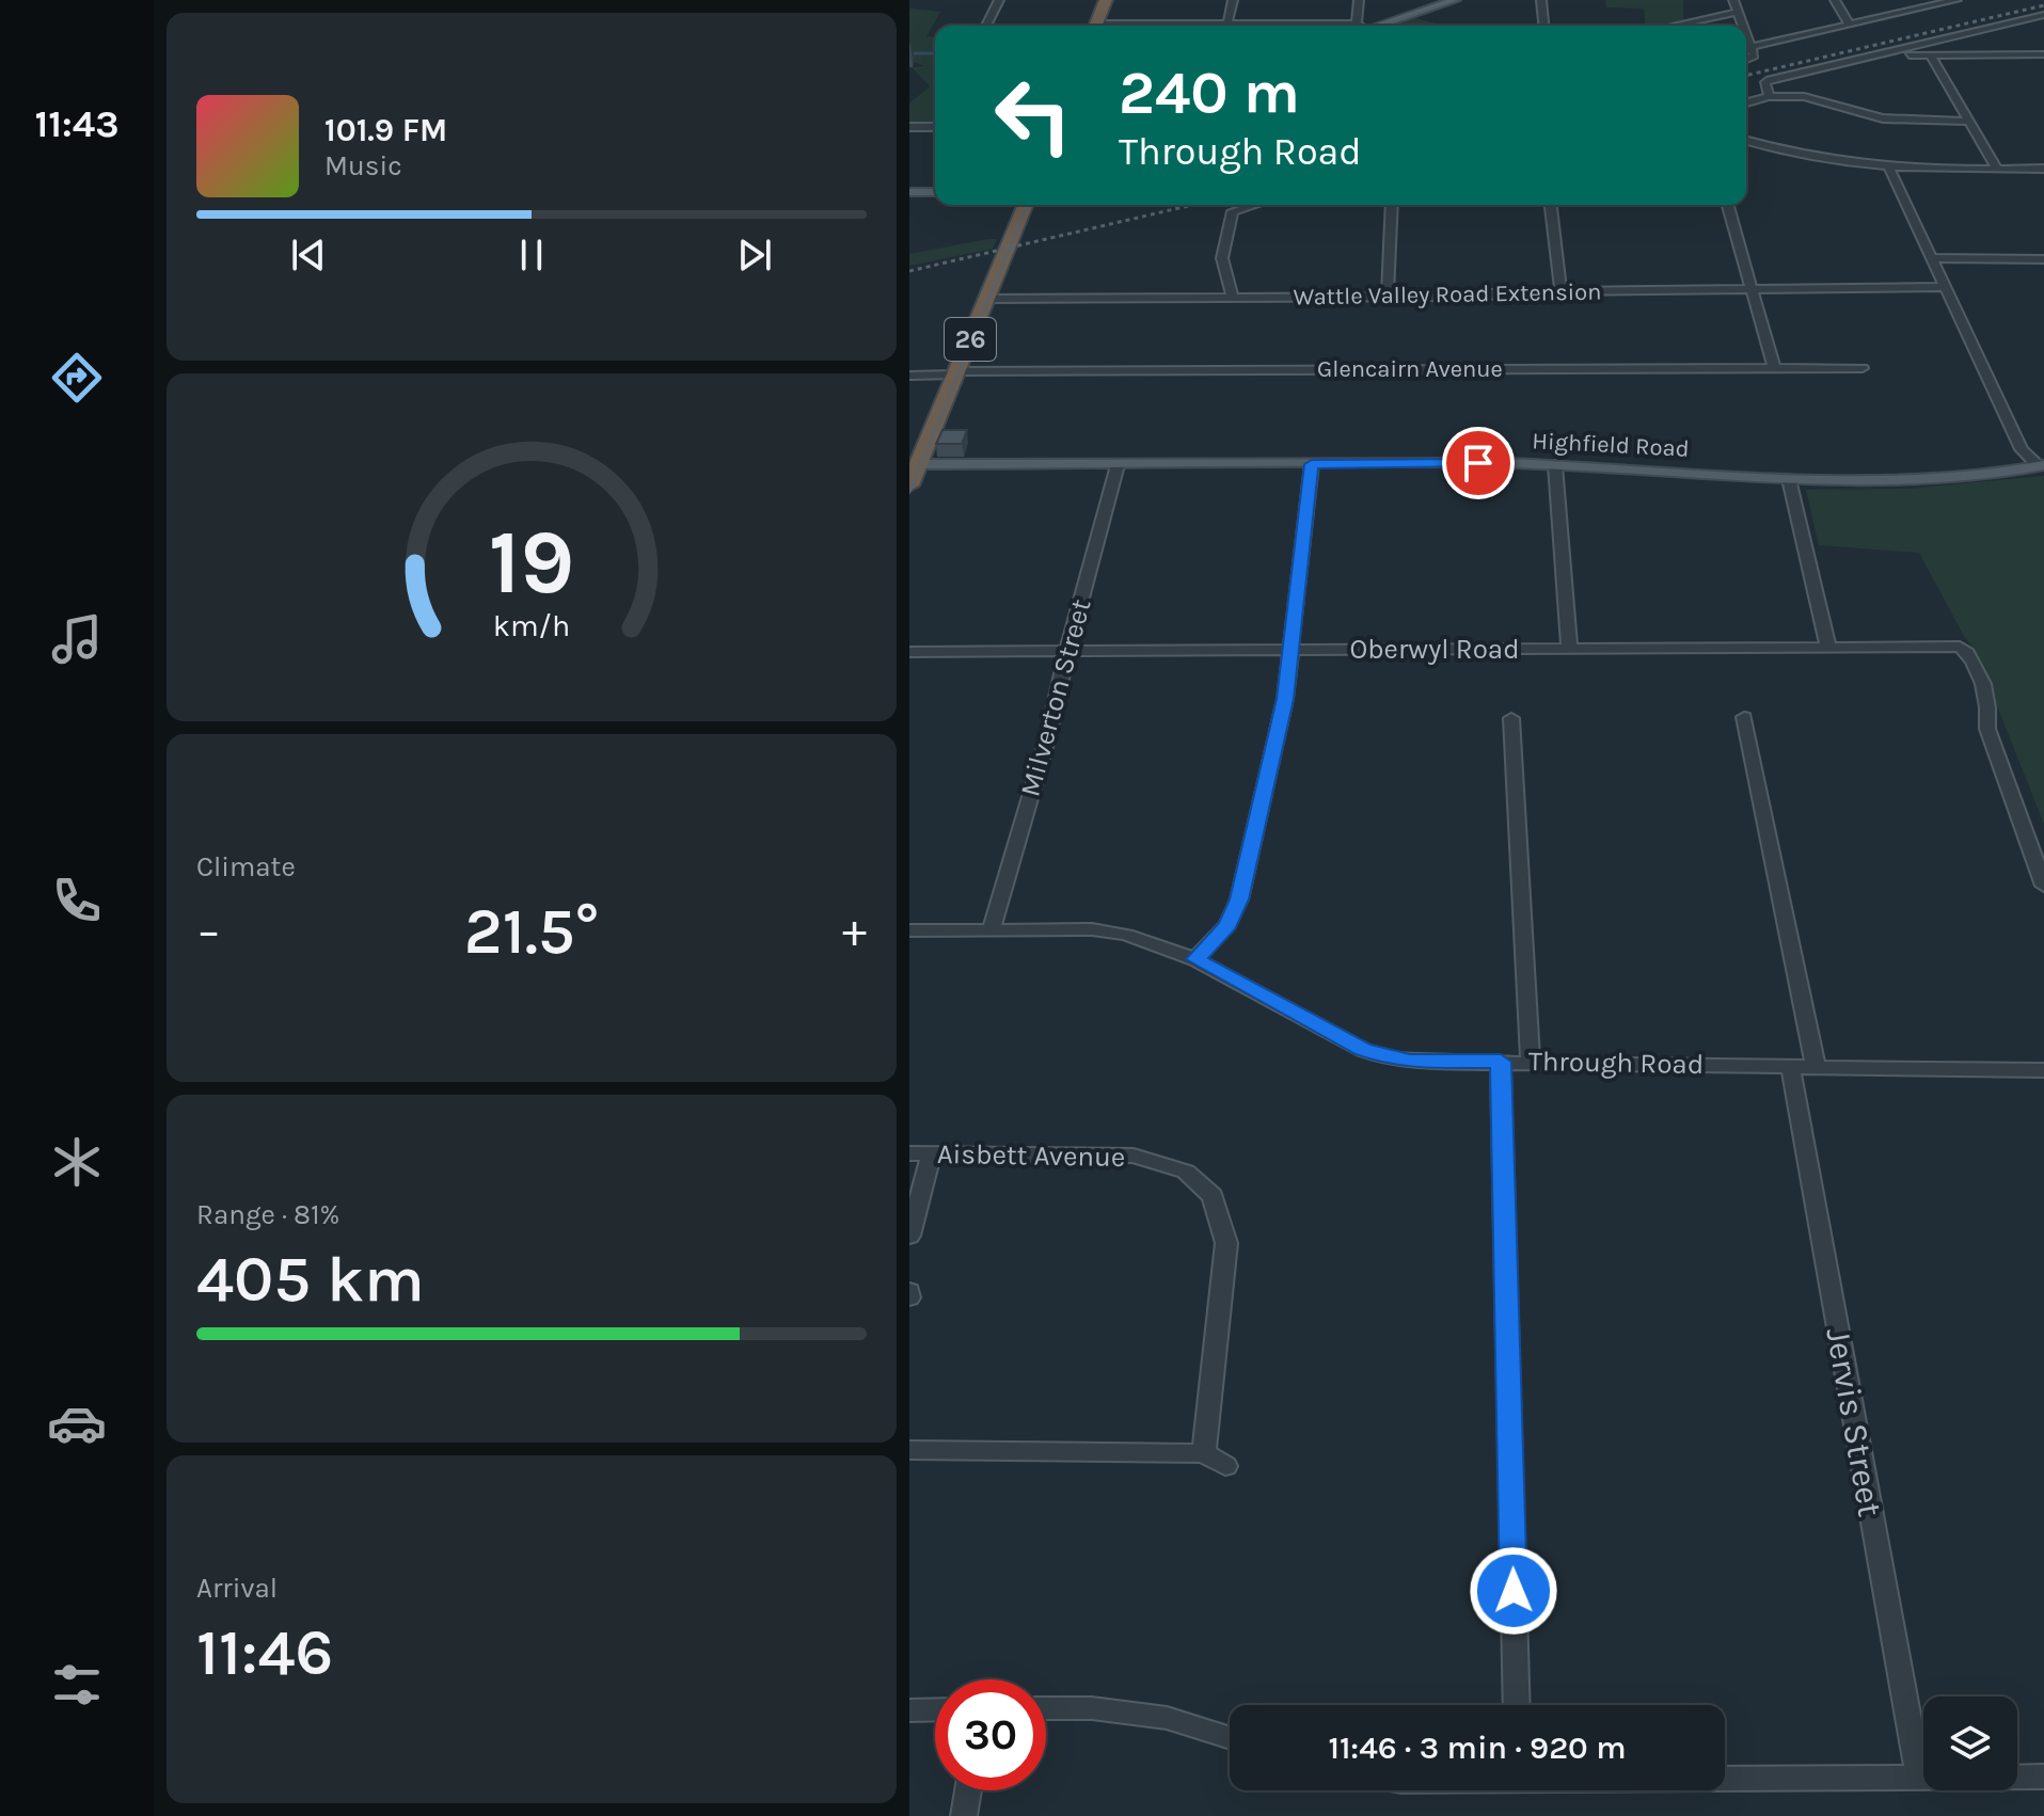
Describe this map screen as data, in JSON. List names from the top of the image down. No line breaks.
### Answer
{"streets":{"highway":["26"],"main road":["Highfield Road"],"street":["Wattle Valley Road Extension","Glencairn Avenue","Oberwyl Road","Milverton Street","Through Road","Aisbett Avenue","Jervis Street"]},"crossings":[["Wattle Valley Road Extension","26"],["26","Glencairn Avenue"],["26","Highfield Road"],["Highfield Road","Milverton Street"],["Oberwyl Road","Milverton Street"],["Milverton Street","Through Road"],["Through Road","Jervis Street"]],"page":{"tabs":"11:43","turn":["240 m","Through Road"],"song":["101.9 FM","Music"],"tile":["Climate",["Range · 81%","405 km"],["Arrival","11:46"]],"heat":["−","21.5°","+"],"limit":"30","trip":"11:46 · 3 min · 920 m","gauge":["19","km/h"]}}
